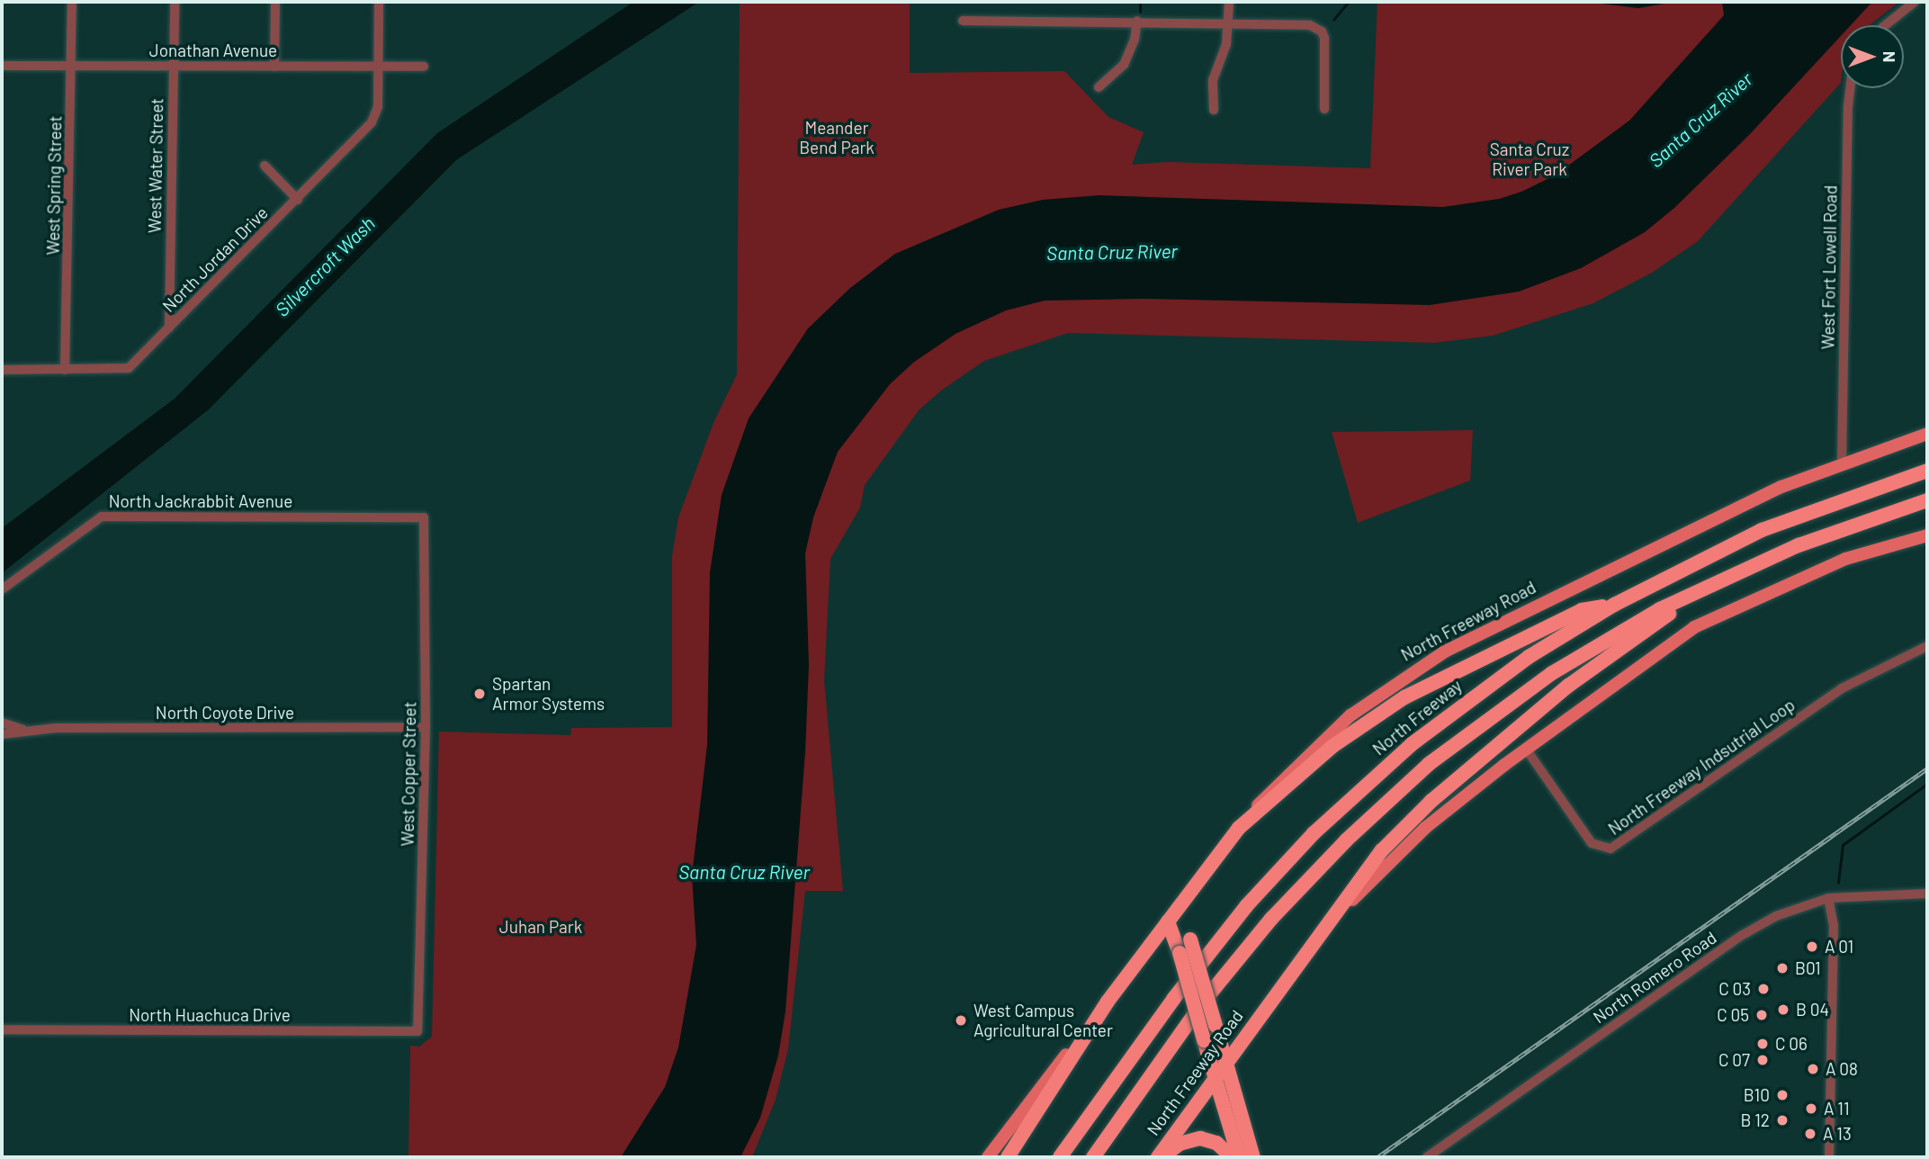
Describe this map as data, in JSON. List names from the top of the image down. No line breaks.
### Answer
{"streets":{"highway":["North Freeway Road","North Freeway"],"street":["Jonathan Avenue","West Water Street","West Spring Street","North Jordan Drive","West Fort Lowell Road","North Jackrabbit Avenue","North Coyote Drive","North Freeway Indsutrial Loop","West Copper Street","North Romero Road","North Huachuca Drive"]},"crossings":[["Jonathan Avenue","West Water Street"],["Jonathan Avenue","West Spring Street"],["Jonathan Avenue","North Jordan Drive"],["West Water Street","North Jordan Drive"],["West Spring Street","North Jordan Drive"],["West Fort Lowell Road","North Freeway Road"],["North Jackrabbit Avenue","West Copper Street"],["North Freeway Road","North Freeway Indsutrial Loop"],["North Coyote Drive","West Copper Street"],["West Copper Street","North Huachuca Drive"]],"water":["Santa Cruz River","Silvercroft Wash"],"parks":["Meander Bend Park","Santa Cruz River Park","Juhan Park"],"places":["Spartan Armor Systems","A 01","B01","C 03","B 04","C 05","West Campus Agricultural Center","C 06","C 07","A 08","B10","A 11","B 12","A 13"],"north":"right"}
